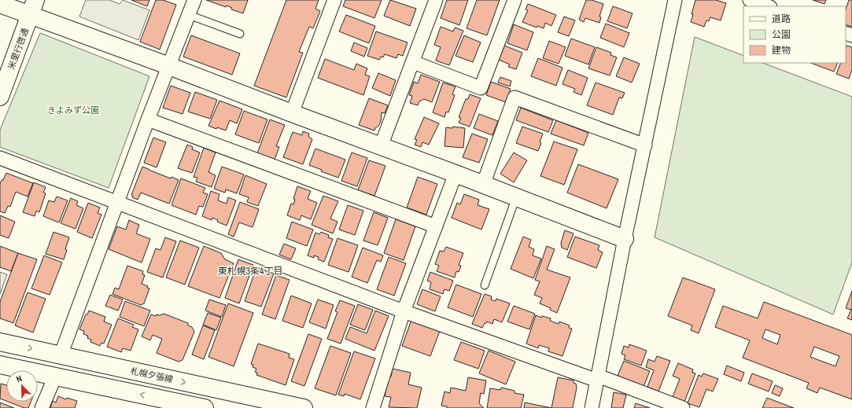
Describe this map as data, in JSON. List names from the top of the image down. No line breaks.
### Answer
{"streets":{"street":["米里行啓通","札幌夕張線"]},"districts":["東札幌3条4丁目"],"parks":["きよみず公園"],"legend":["道路","公園","建物"],"north":"top left"}
